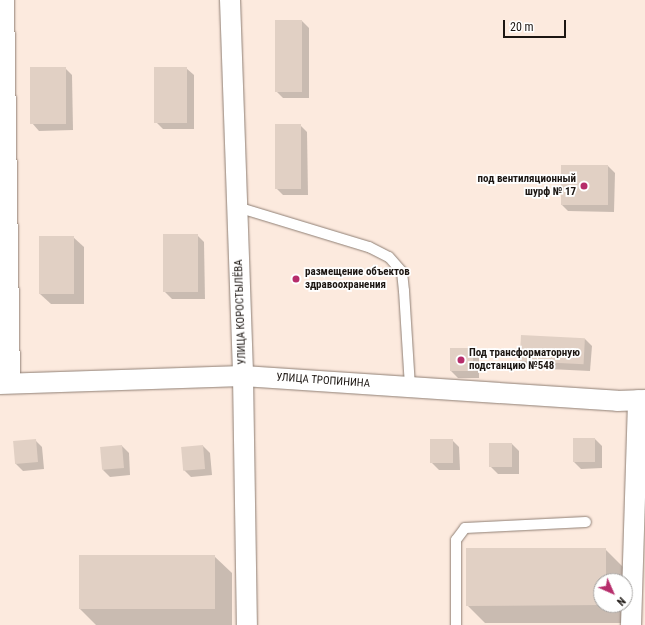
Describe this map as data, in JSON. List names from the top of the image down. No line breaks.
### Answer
{"streets":{"street":["УЛИЦА КОРОСТЫЛЁВА","УЛИЦА ТРОПИНИНА"]},"crossings":[["УЛИЦА КОРОСТЫЛЁВА","УЛИЦА ТРОПИНИНА"]],"places":["под вентиляционный шурф № 17","размещение объектов здравоохранения","Под трансформаторную подстанцию №548"],"scale_bar":"20 m","north":"bottom right"}
